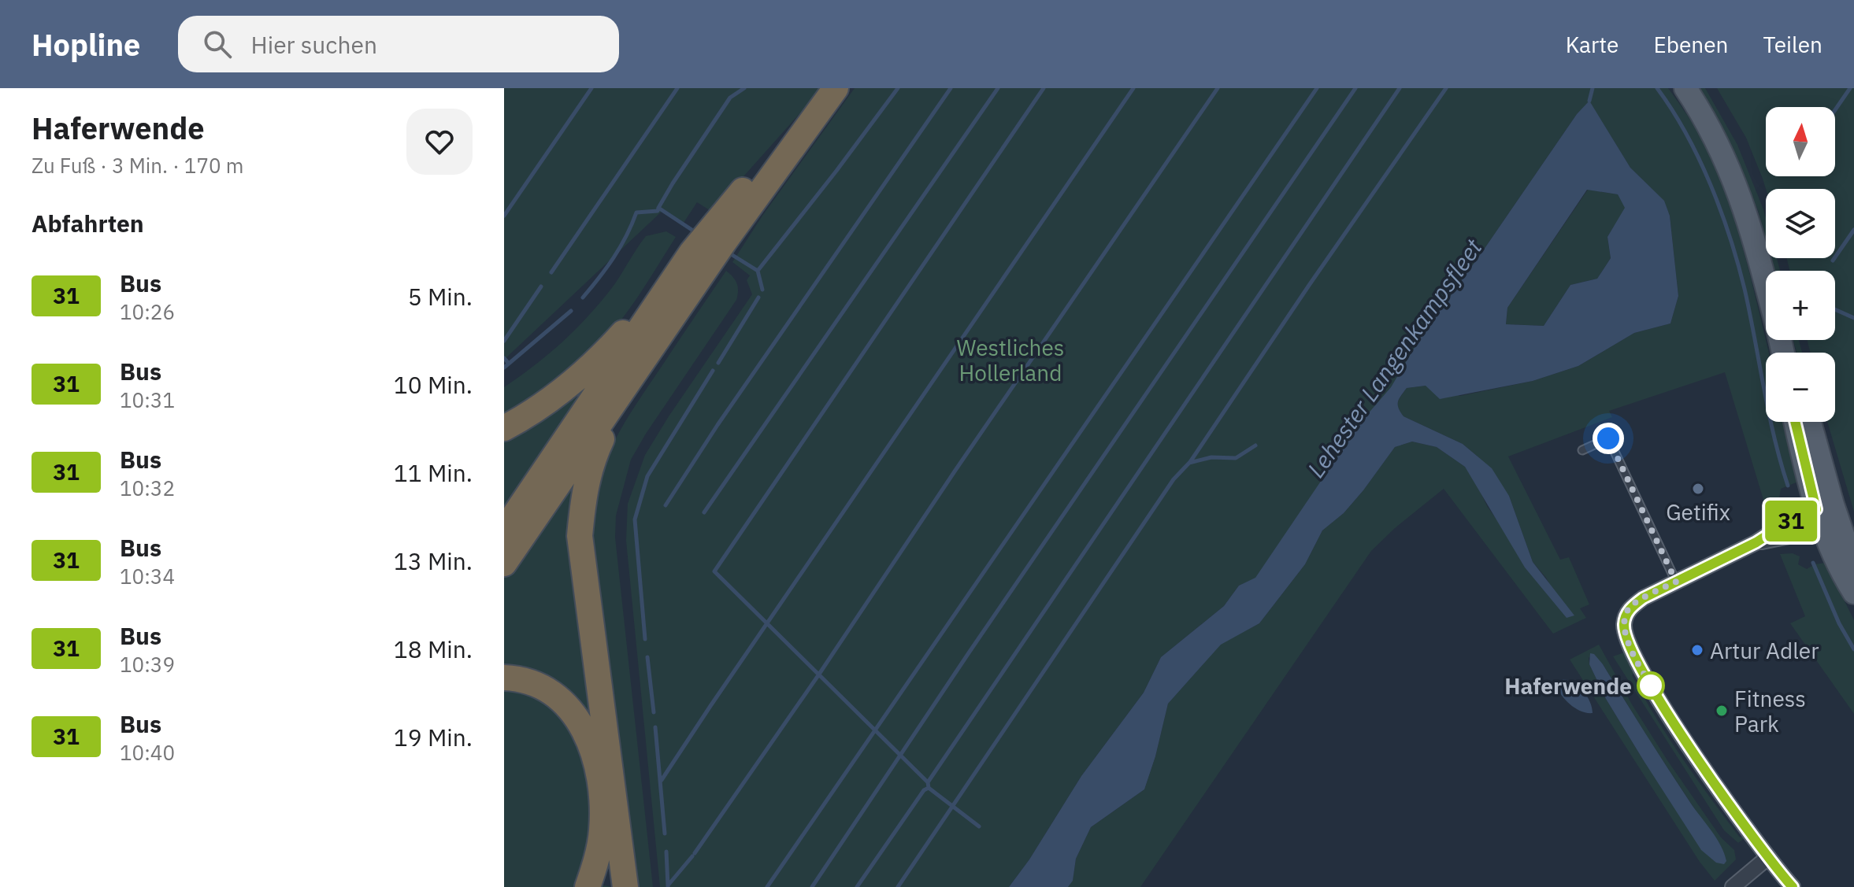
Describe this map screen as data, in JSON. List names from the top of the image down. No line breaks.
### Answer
{"water":["Lehester Langenkampsfleet"],"parks":["Westliches Hollerland"],"places":["Getifix","Artur Adler","Haferwende","Fitness Park"],"lines":["bus line 31"],"north":"top","page":{"header":"Hopline","search":"Hier suchen","nav":["Karte","Ebenen","Teilen"],"heading":[["Haferwende","Zu Fuß · 3 Min. · 170 m"],"Abfahrten"],"on_map":"31","map_buttons":["+","−"],"list":[{"mark":"31","name":"Bus","note":"10:26","value":"5 Min."},{"mark":"31","name":"Bus","note":"10:31","value":"10 Min."},{"mark":"31","name":"Bus","note":"10:32","value":"11 Min."},{"mark":"31","name":"Bus","note":"10:34","value":"13 Min."},{"mark":"31","name":"Bus","note":"10:39","value":"18 Min."},{"mark":"31","name":"Bus","note":"10:40","value":"19 Min."}]}}
